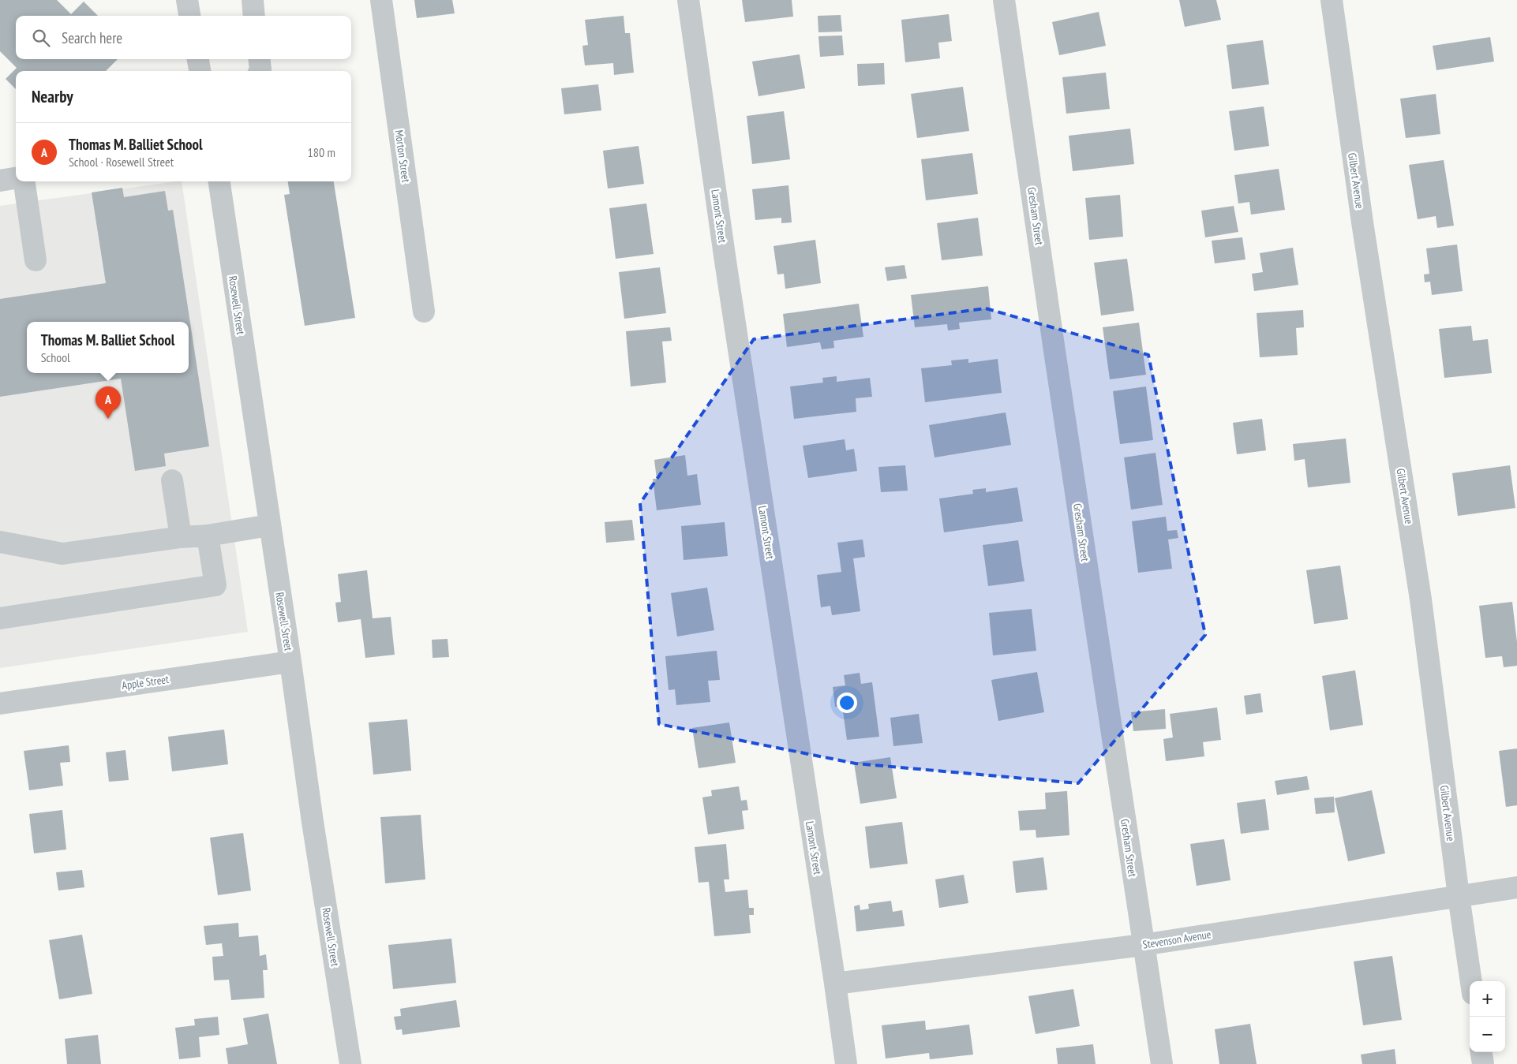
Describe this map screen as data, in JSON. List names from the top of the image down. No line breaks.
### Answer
{"streets":{"street":["Morton Street","Gilbert Avenue","Lamont Street","Gresham Street","Rosewell Street","Apple Street","Stevenson Avenue"]},"crossings":[["Gilbert Avenue","Stevenson Avenue"],["Lamont Street","Stevenson Avenue"],["Gresham Street","Stevenson Avenue"],["Rosewell Street","Apple Street"]],"page":{"search":"Search here","heading":"Nearby","list":[{"mark":"A","name":"Thomas M. Balliet School","note":"School · Rosewell Street","value":"180 m"}],"popup":["Thomas M. Balliet School","School"],"pins":"A","map_buttons":["+","−"]}}
